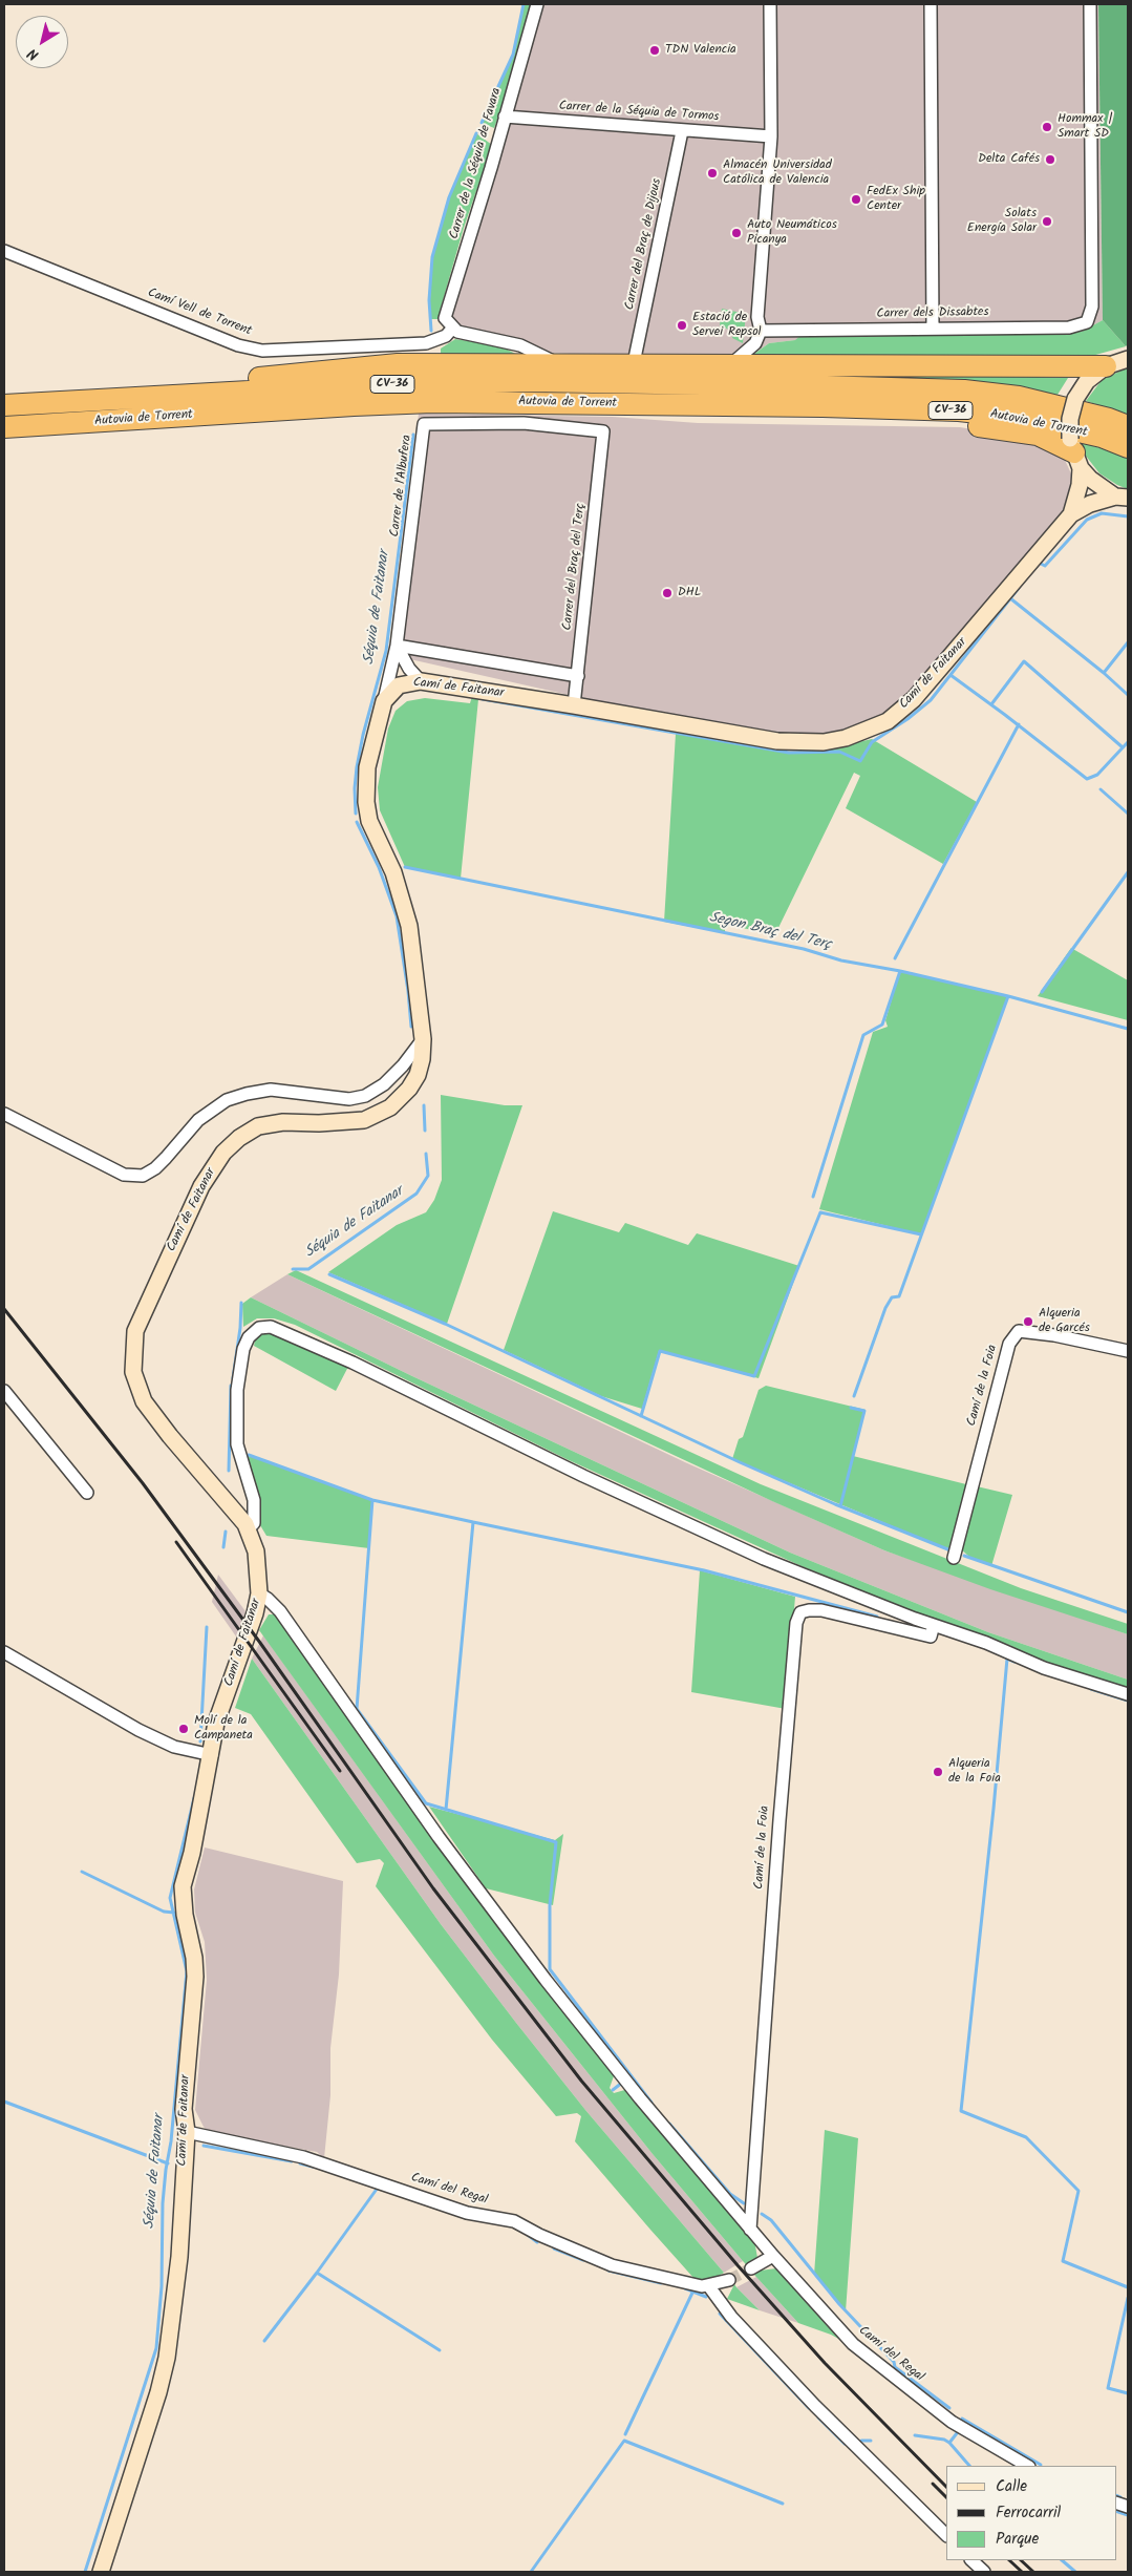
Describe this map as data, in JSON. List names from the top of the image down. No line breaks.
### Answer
{"streets":{"highway":["CV-36","Autovia de Torrent"],"street":["Carrer de la Séquia de Tormos","Carrer de la Séquia de Favara","Carrer del Braç de Dijous","Camí Vell de Torrent","Carrer dels Dissabtes","Carrer de l'Albufera","Carrer del Braç del Terç","Camí de Faitanar","Camí de la Foia","Camí del Regal"]},"crossings":[["Carrer de la Séquia de Tormos","Carrer de la Séquia de Favara"],["Carrer de la Séquia de Tormos","Carrer del Braç de Dijous"],["Carrer de la Séquia de Favara","Camí Vell de Torrent"],["Carrer de l'Albufera","Carrer del Braç del Terç"],["Carrer de l'Albufera","Camí de Faitanar"],["Carrer del Braç del Terç","Camí de Faitanar"],["Camí de Faitanar","Camí del Regal"],["Camí de la Foia","Camí del Regal"]],"water":["Séquia de Faitanar","Segon Braç del Terç"],"places":["TDN Valencia","Hommax | Smart SD","Delta Cafés","Almacén Universidad Católica de Valencia","FedEx Ship Center","Solats Energía Solar","Auto Neumáticos Picanya","Estació de Servei Repsol","DHL","Alqueria de Garcés","Molí de la Campaneta","Alqueria de la Foia"],"legend":["Calle","Ferrocarril","Parque"],"north":"bottom left"}
